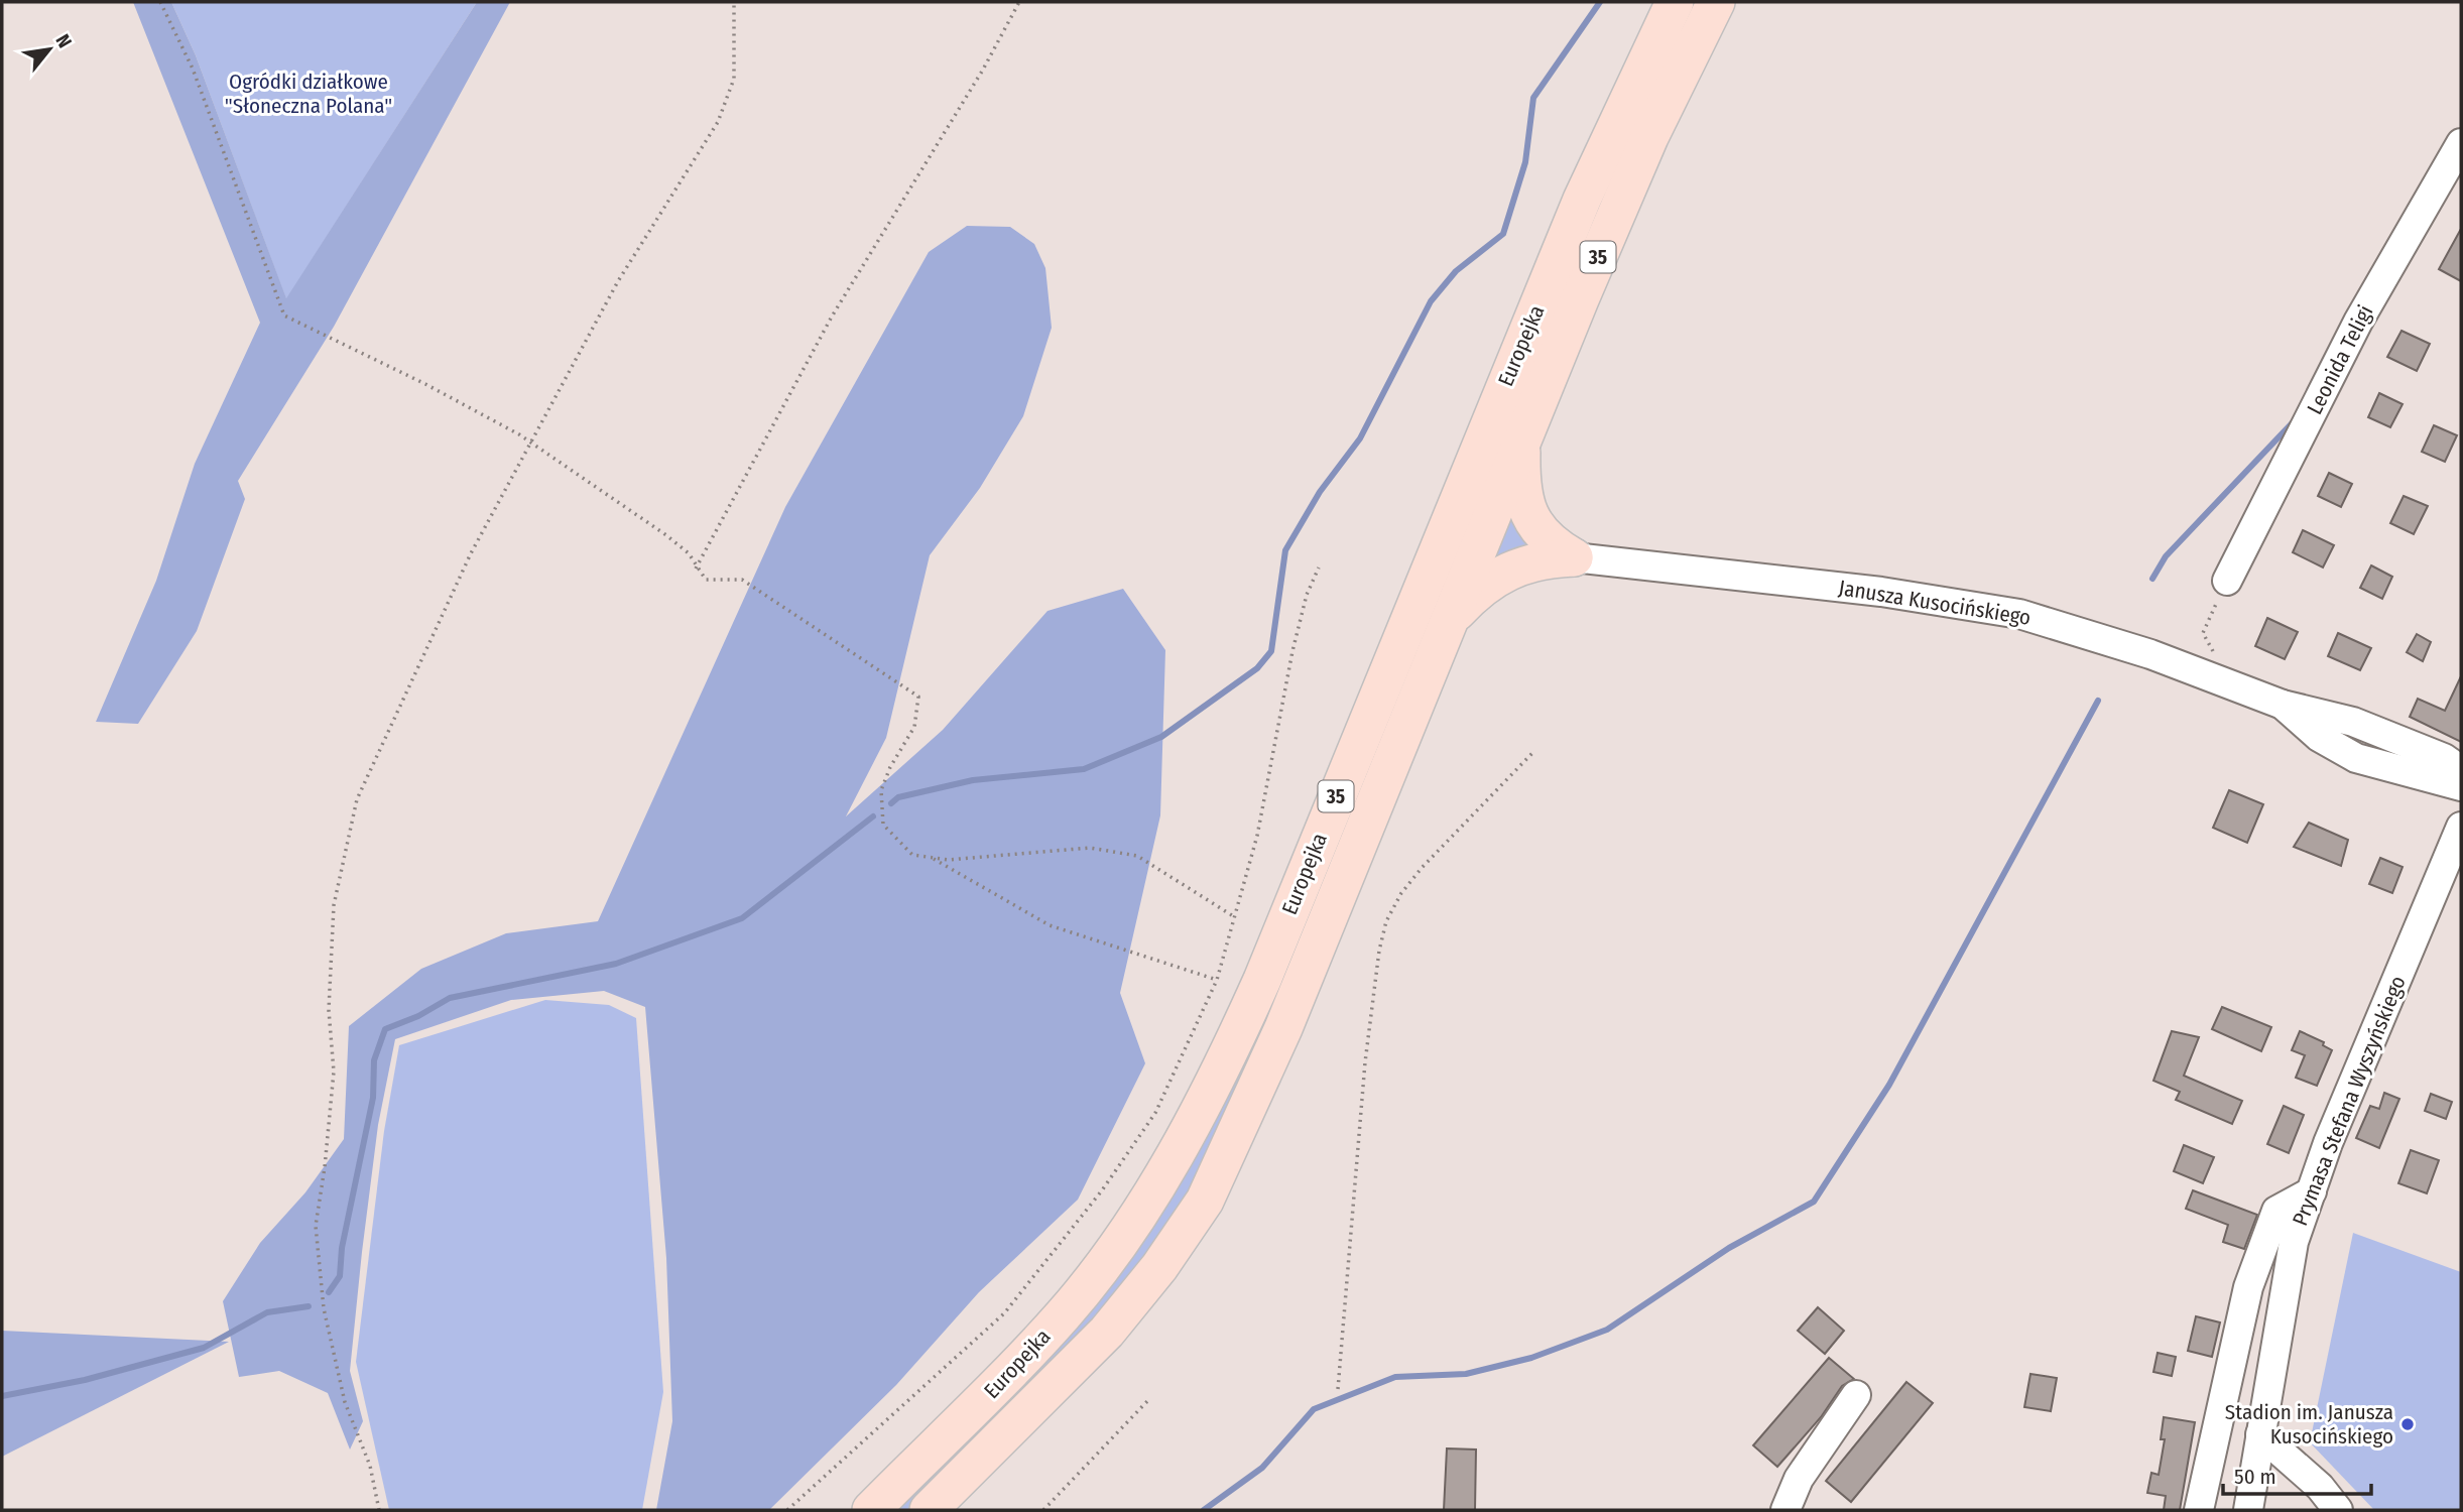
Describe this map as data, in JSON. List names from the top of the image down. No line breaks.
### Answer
{"streets":{"main road":["35","Europejka"],"street":["Leonida Teligi","Janusza Kusocińskiego","Prymasa Stefana Wyszyńskiego"]},"parks":["Ogródki działkowe \"Słoneczna Polana\""],"places":["Stadion im. Janusza Kusocińskiego"],"scale_bar":"50 m","north":"top right"}
